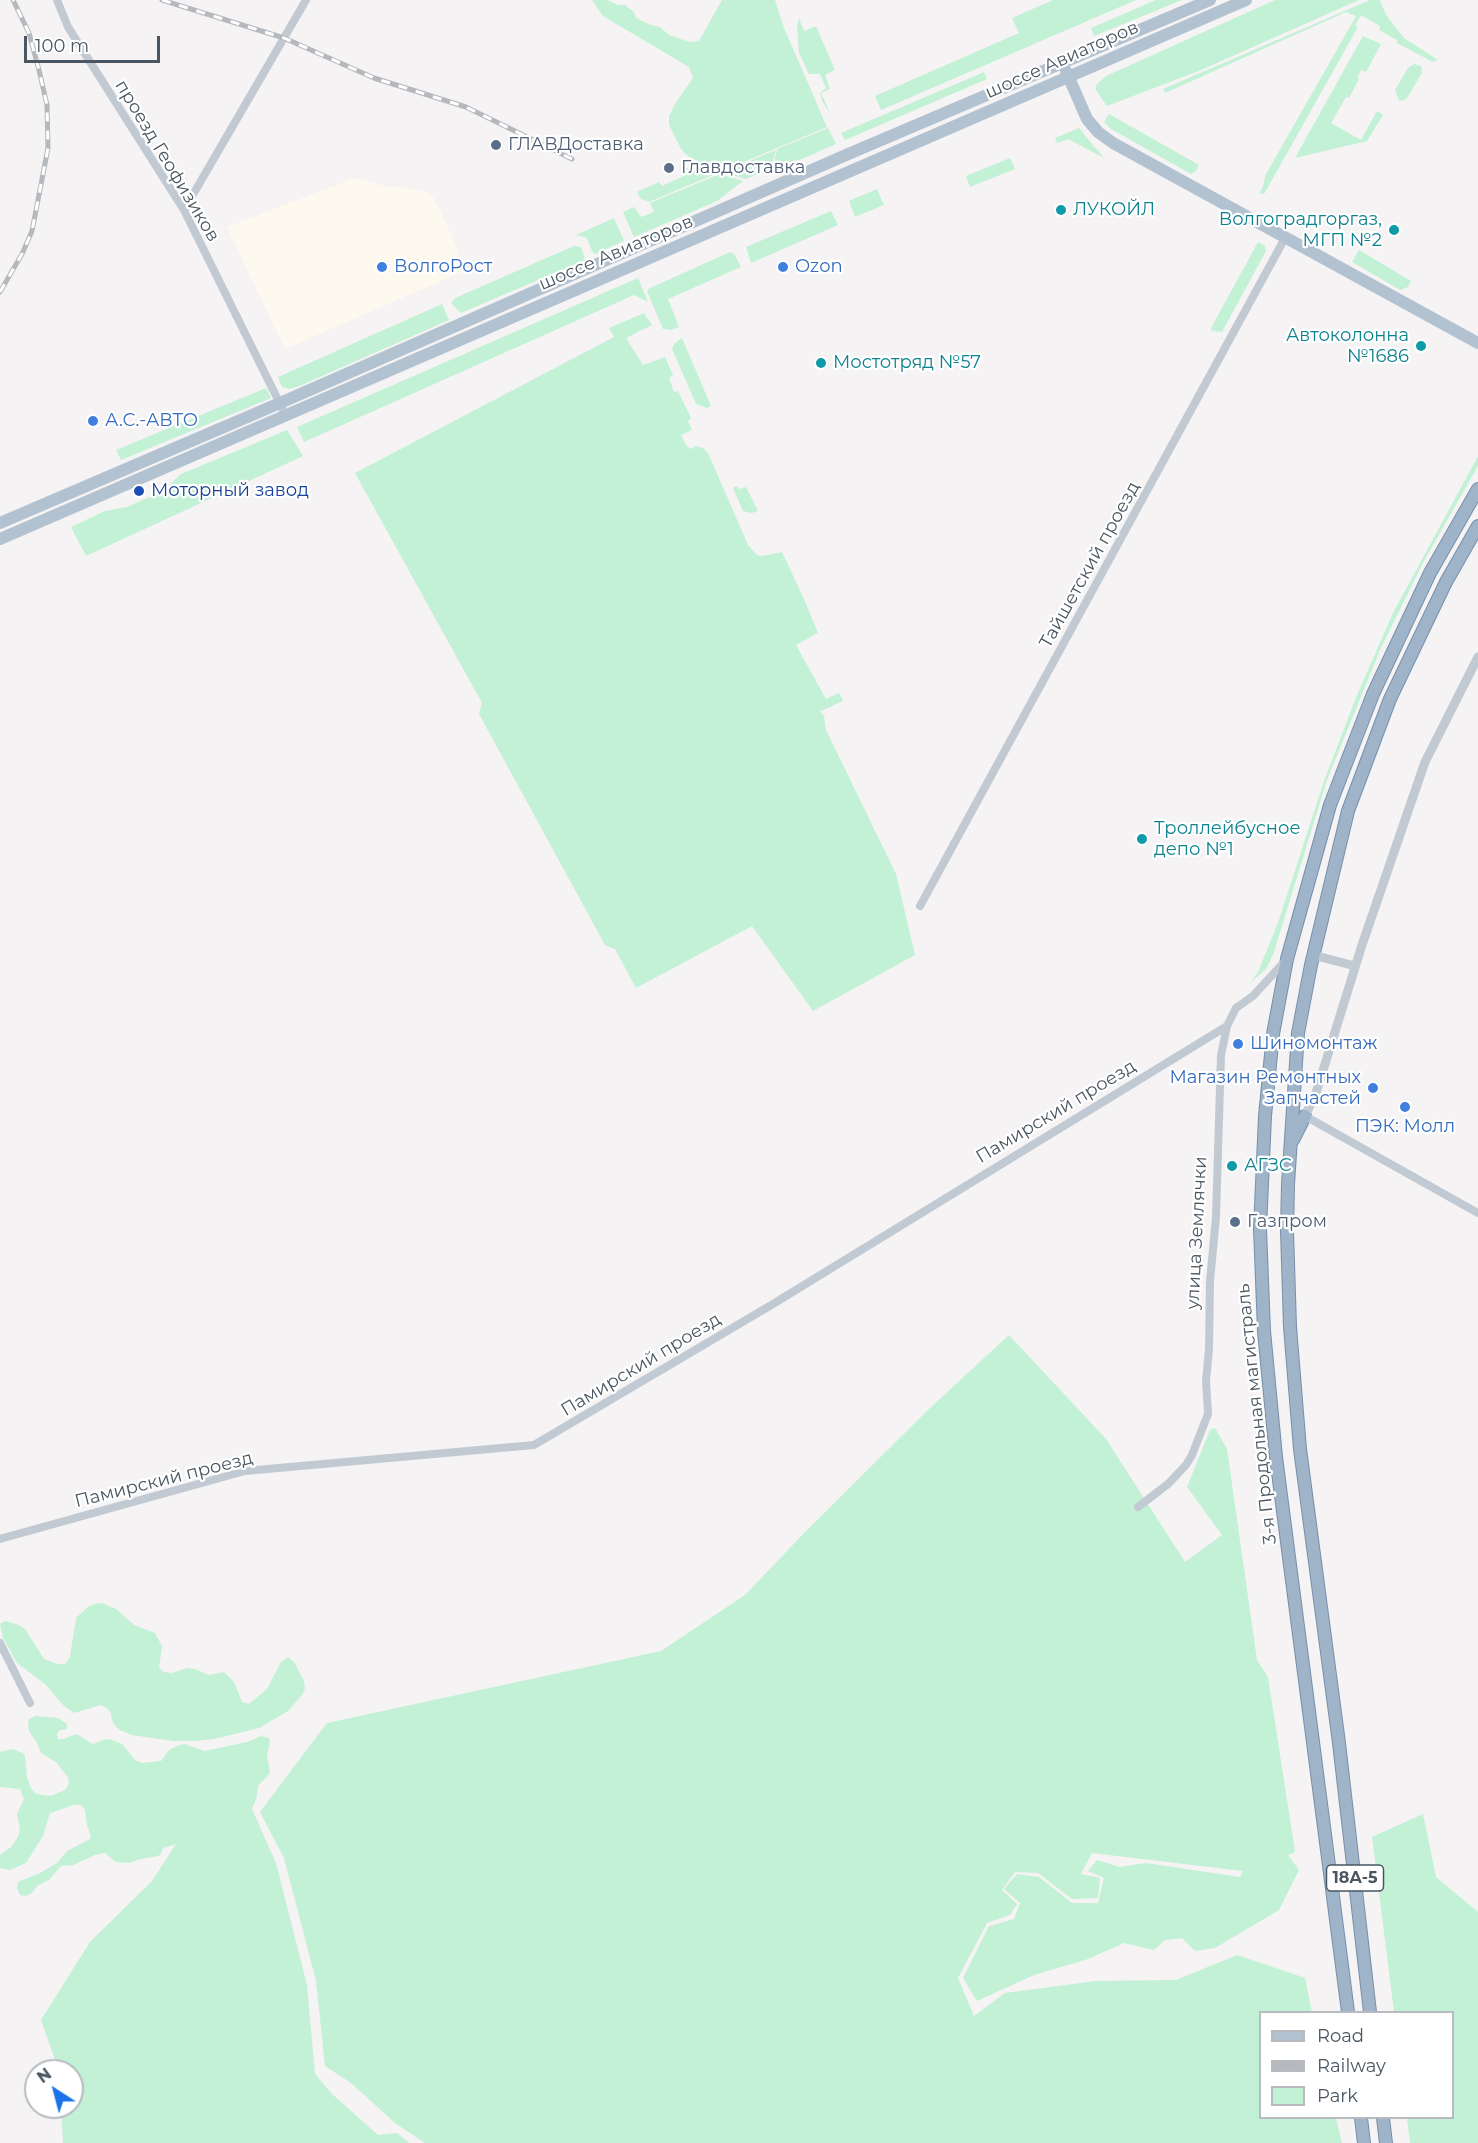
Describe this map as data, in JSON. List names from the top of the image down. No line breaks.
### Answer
{"streets":{"highway":["3-я Продольная магистраль","18А-5"],"main road":["шоссе Авиаторов"],"street":["проезд Геофизиков","Тайшетский проезд","Памирский проезд","улица Землячки"]},"crossings":[["шоссе Авиаторов","проезд Геофизиков"],["Памирский проезд","улица Землячки"],["улица Землячки","3-я Продольная магистраль"]],"places":["ГЛАВДоставка","Главдоставка","ЛУКОЙЛ","Волгоградгоргаз, МГП №2","ВолгоРост","Ozon","Автоколонна №1686","Мостотряд №57","А.С.-АВТО","Моторный завод","Троллейбусное депо №1","Шиномонтаж","Магазин Ремонтных Запчастей","ПЭК: Молл","АГЗС","Газпром"],"legend":["Road","Railway","Park"],"scale_bar":"100 m","north":"top left"}
